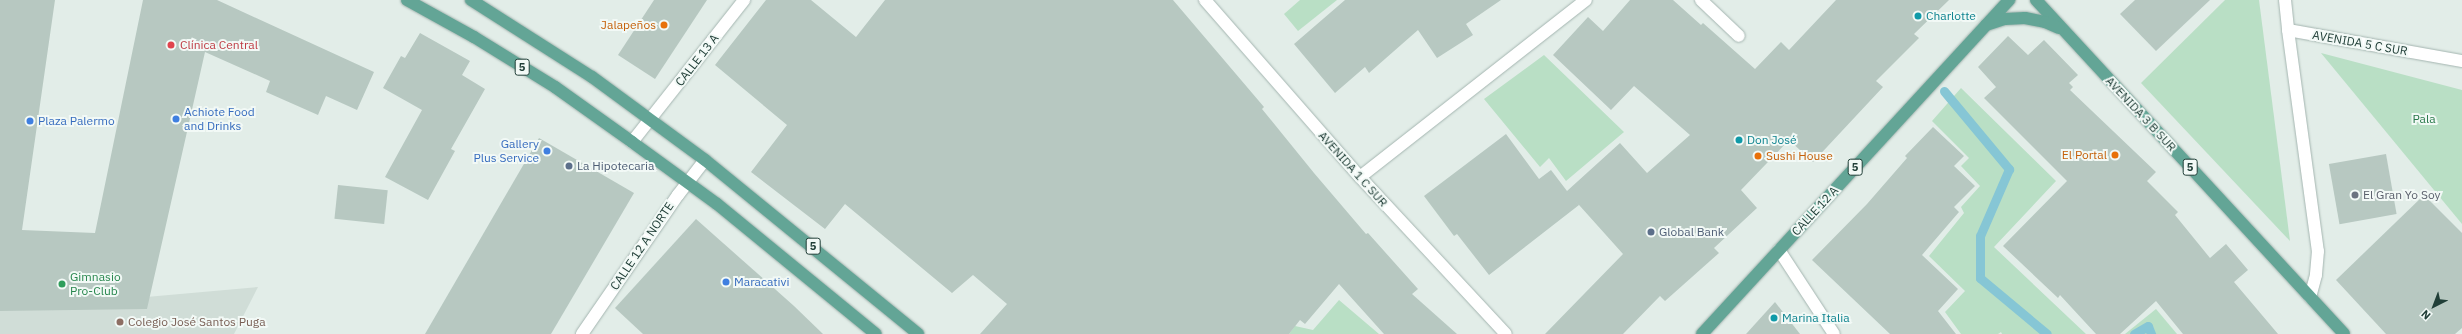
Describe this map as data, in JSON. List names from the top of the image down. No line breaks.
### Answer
{"streets":{"main road":["5","AVENIDA 3 B SUR","CALLE 12 A"],"street":["AVENIDA 5 C SUR","CALLE 13 A","AVENIDA 1 C SUR","CALLE 12 A NORTE"]},"crossings":[["CALLE 13 A","5"],["5","CALLE 12 A NORTE"]],"parks":["Pala"],"places":["Charlotte","Jalapeños","Clínica Central","Achiote Food and Drinks","Plaza Palermo","Don José","Gallery Plus Service","El Portal","Sushi House","La Hipotecaria","El Gran Yo Soy","Global Bank","Maracativi","Gimnasio Pro-Club","Marina Italia","Colegio José Santos Puga"],"north":"bottom left"}
